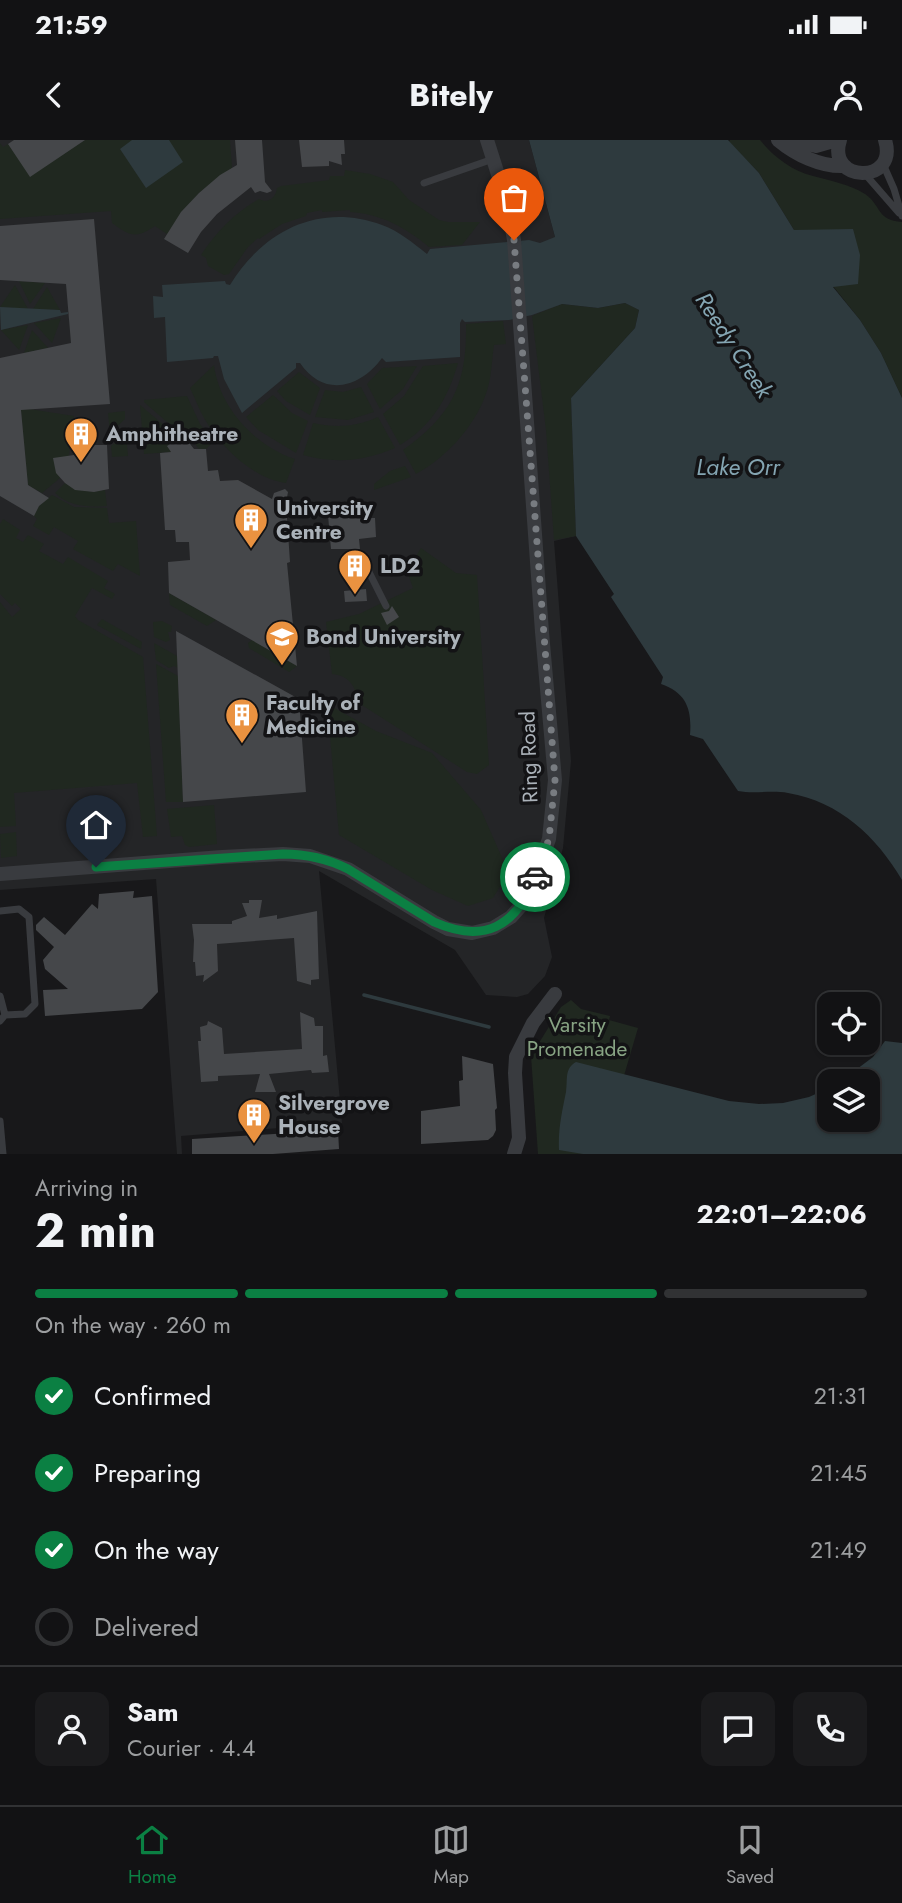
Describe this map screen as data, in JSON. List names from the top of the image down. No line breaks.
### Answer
{"streets":{"street":["Ring Road"]},"water":["Reedy Creek","Lake Orr"],"parks":["Varsity Promenade"],"places":{"building":["Amphitheatre","University Centre","LD2","Faculty of Medicine","Silvergrove House"],"school or university":["Bond University"]},"page":{"status":"21:59","header":"Bitely","heading":["2 min","Arriving in","22:01–22:06"],"panel":["Sam","Courier · 4.4"],"bar":"On the way · 260 m","list":[["Confirmed","21:31"],["Preparing","21:45"],["On the way","21:49"],"Delivered"],"tabs":["Home","Map","Saved"]}}
